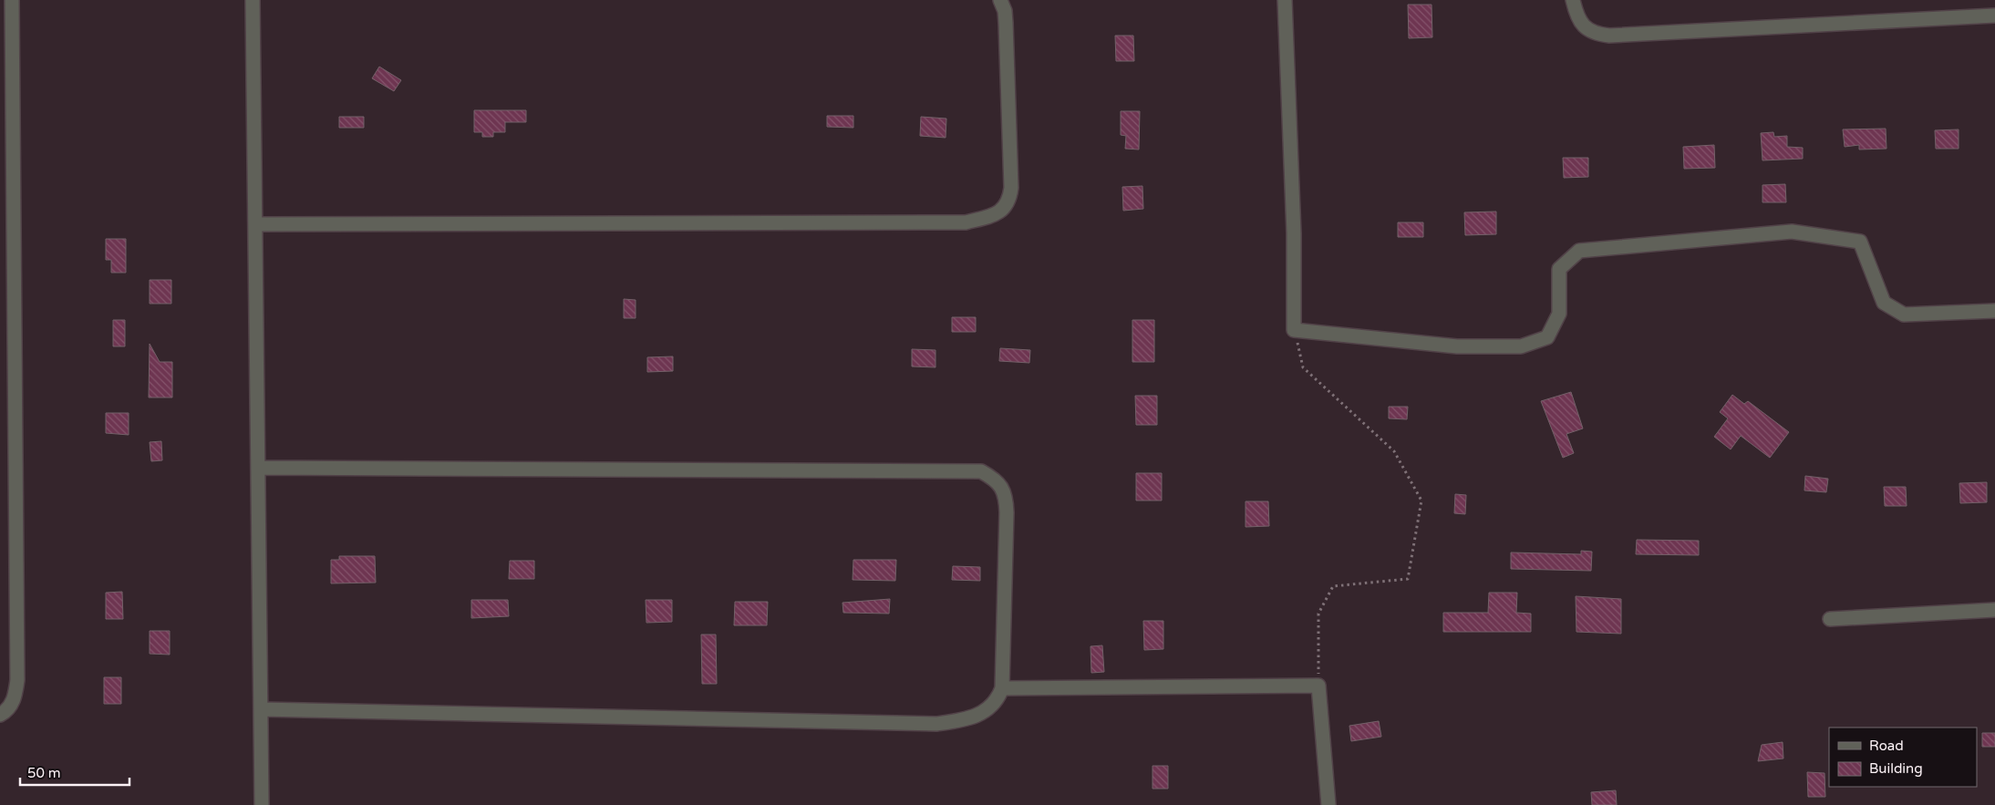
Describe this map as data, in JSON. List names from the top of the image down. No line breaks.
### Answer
{"legend":["Road","Building"],"scale_bar":"50 m"}
